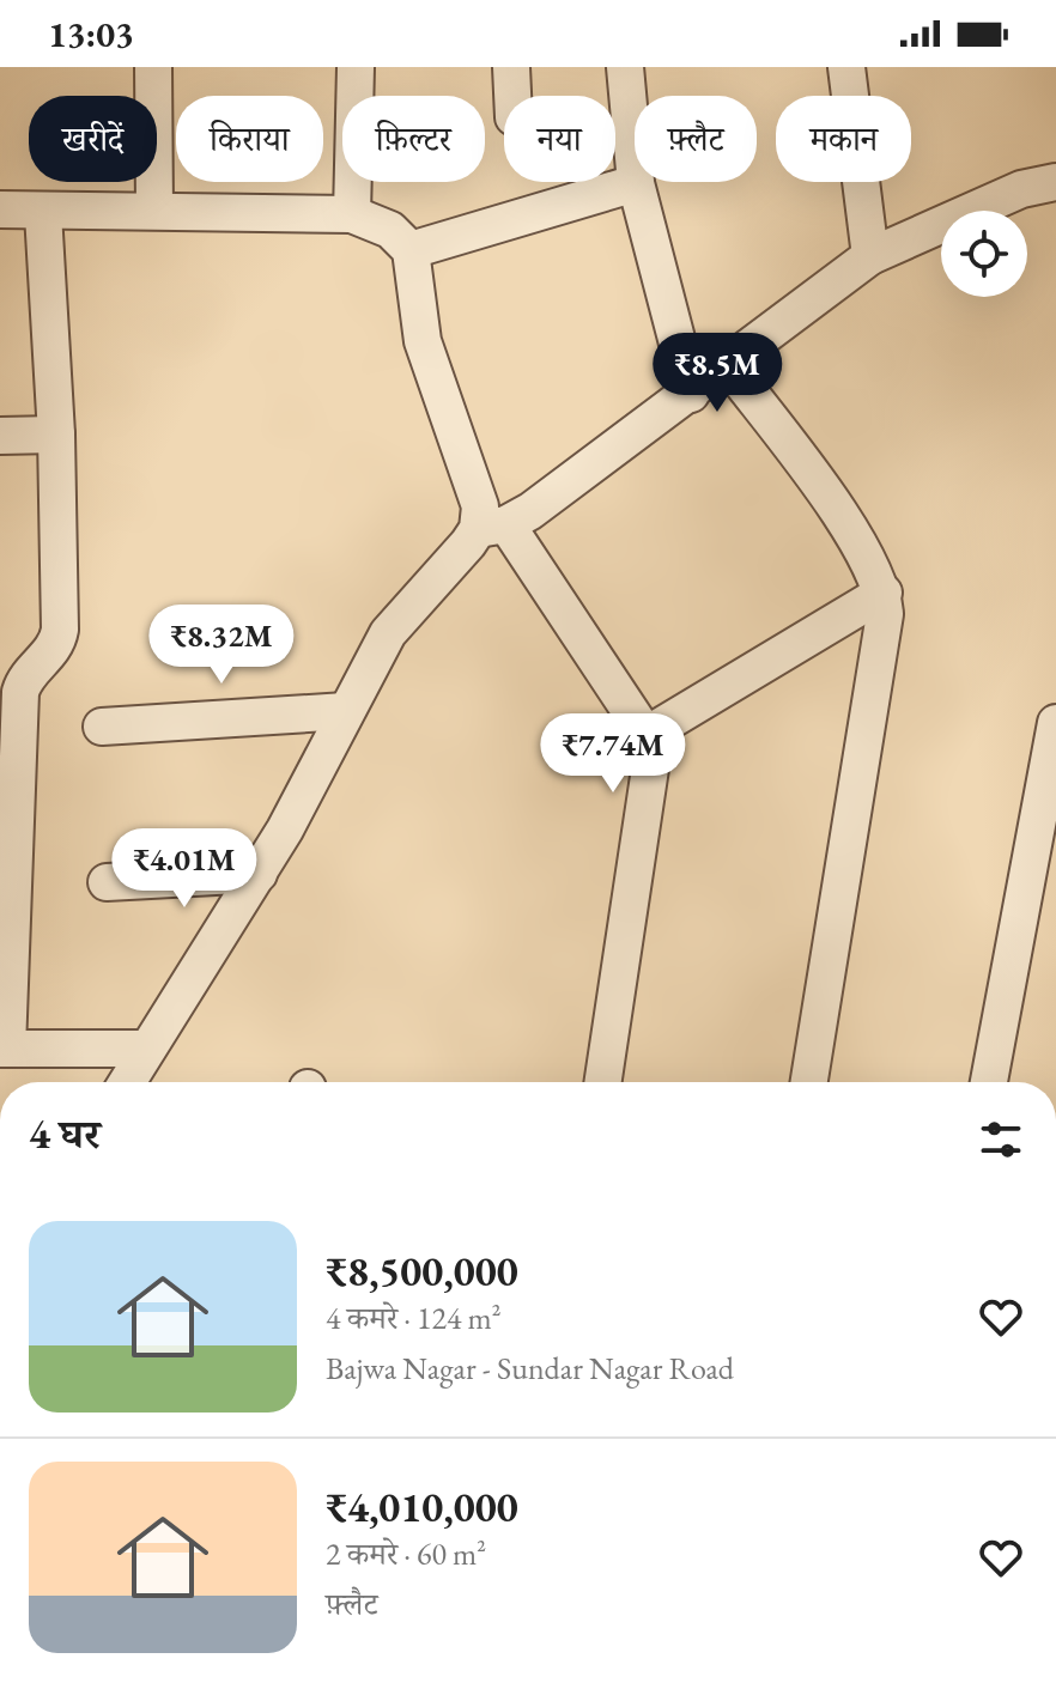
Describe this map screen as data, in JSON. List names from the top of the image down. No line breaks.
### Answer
{"page":{"status":"13:03","chip":["खरीदें","किराया","फ़िल्टर","नया","फ़्लैट","मकान"],"price":["₹8.5M","₹8.32M","₹7.74M","₹4.01M"],"heading":"4 घर","list":[{"name":"₹8,500,000","note":"4 कमरे · 124 m² · Bajwa Nagar - Sundar Nagar Road"},{"name":"₹4,010,000","note":"2 कमरे · 60 m² · फ़्लैट"}]}}
